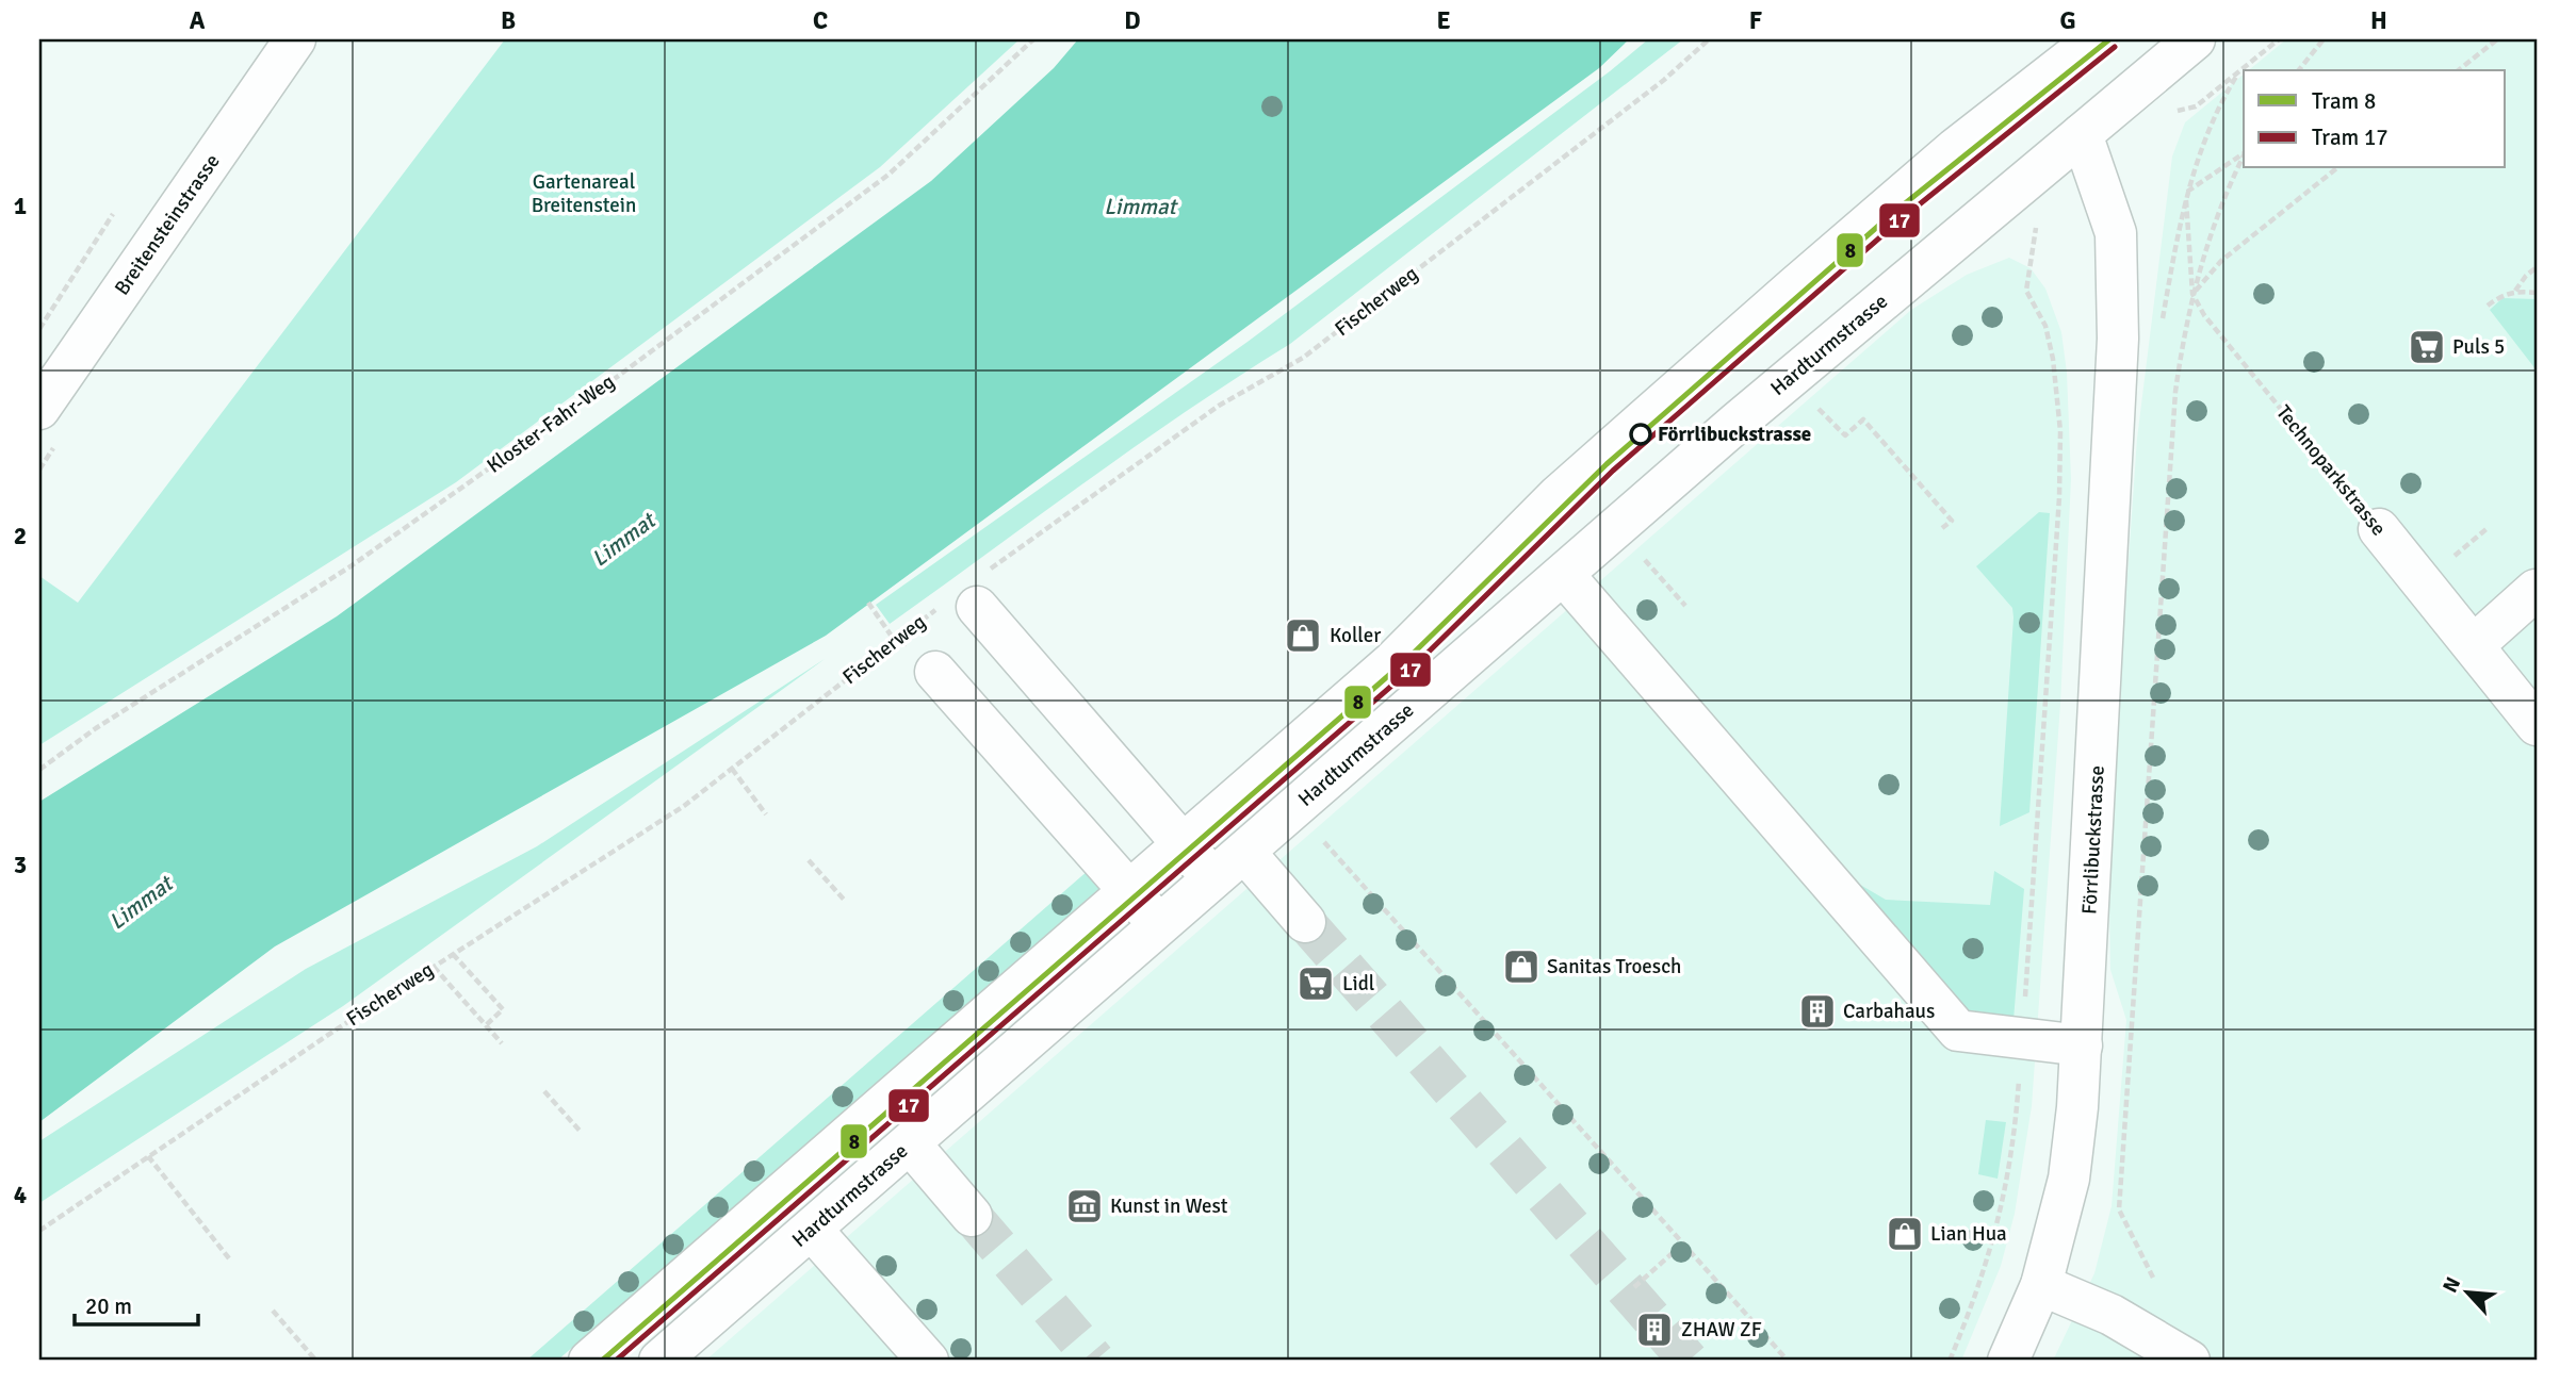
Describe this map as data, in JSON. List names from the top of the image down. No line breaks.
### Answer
{"streets":{"street":["Breitensteinstrasse","Hardturmstrasse","Technoparkstrasse","Förrlibuckstrasse"],"path":["Fischerweg","Kloster-Fahr-Weg"]},"crossings":[["Hardturmstrasse","Förrlibuckstrasse"]],"water":["Limmat"],"parks":["Gartenareal Breitenstein"],"places":{"supermarket":["Puls 5","Lidl"],"other":["Förrlibuckstrasse"],"shop":["Koller","Sanitas Troesch","Lian Hua"],"building":["Carbahaus","ZHAW ZF"],"museum":["Kunst in West"]},"lines":["tram line 8","tram line 17"],"legend":["Tram 8","Tram 17"],"scale_bar":"20 m","north":"top left","grid":{"columns":["A","B","C","D","E","F","G","H"],"rows":["1","2","3","4"]}}
